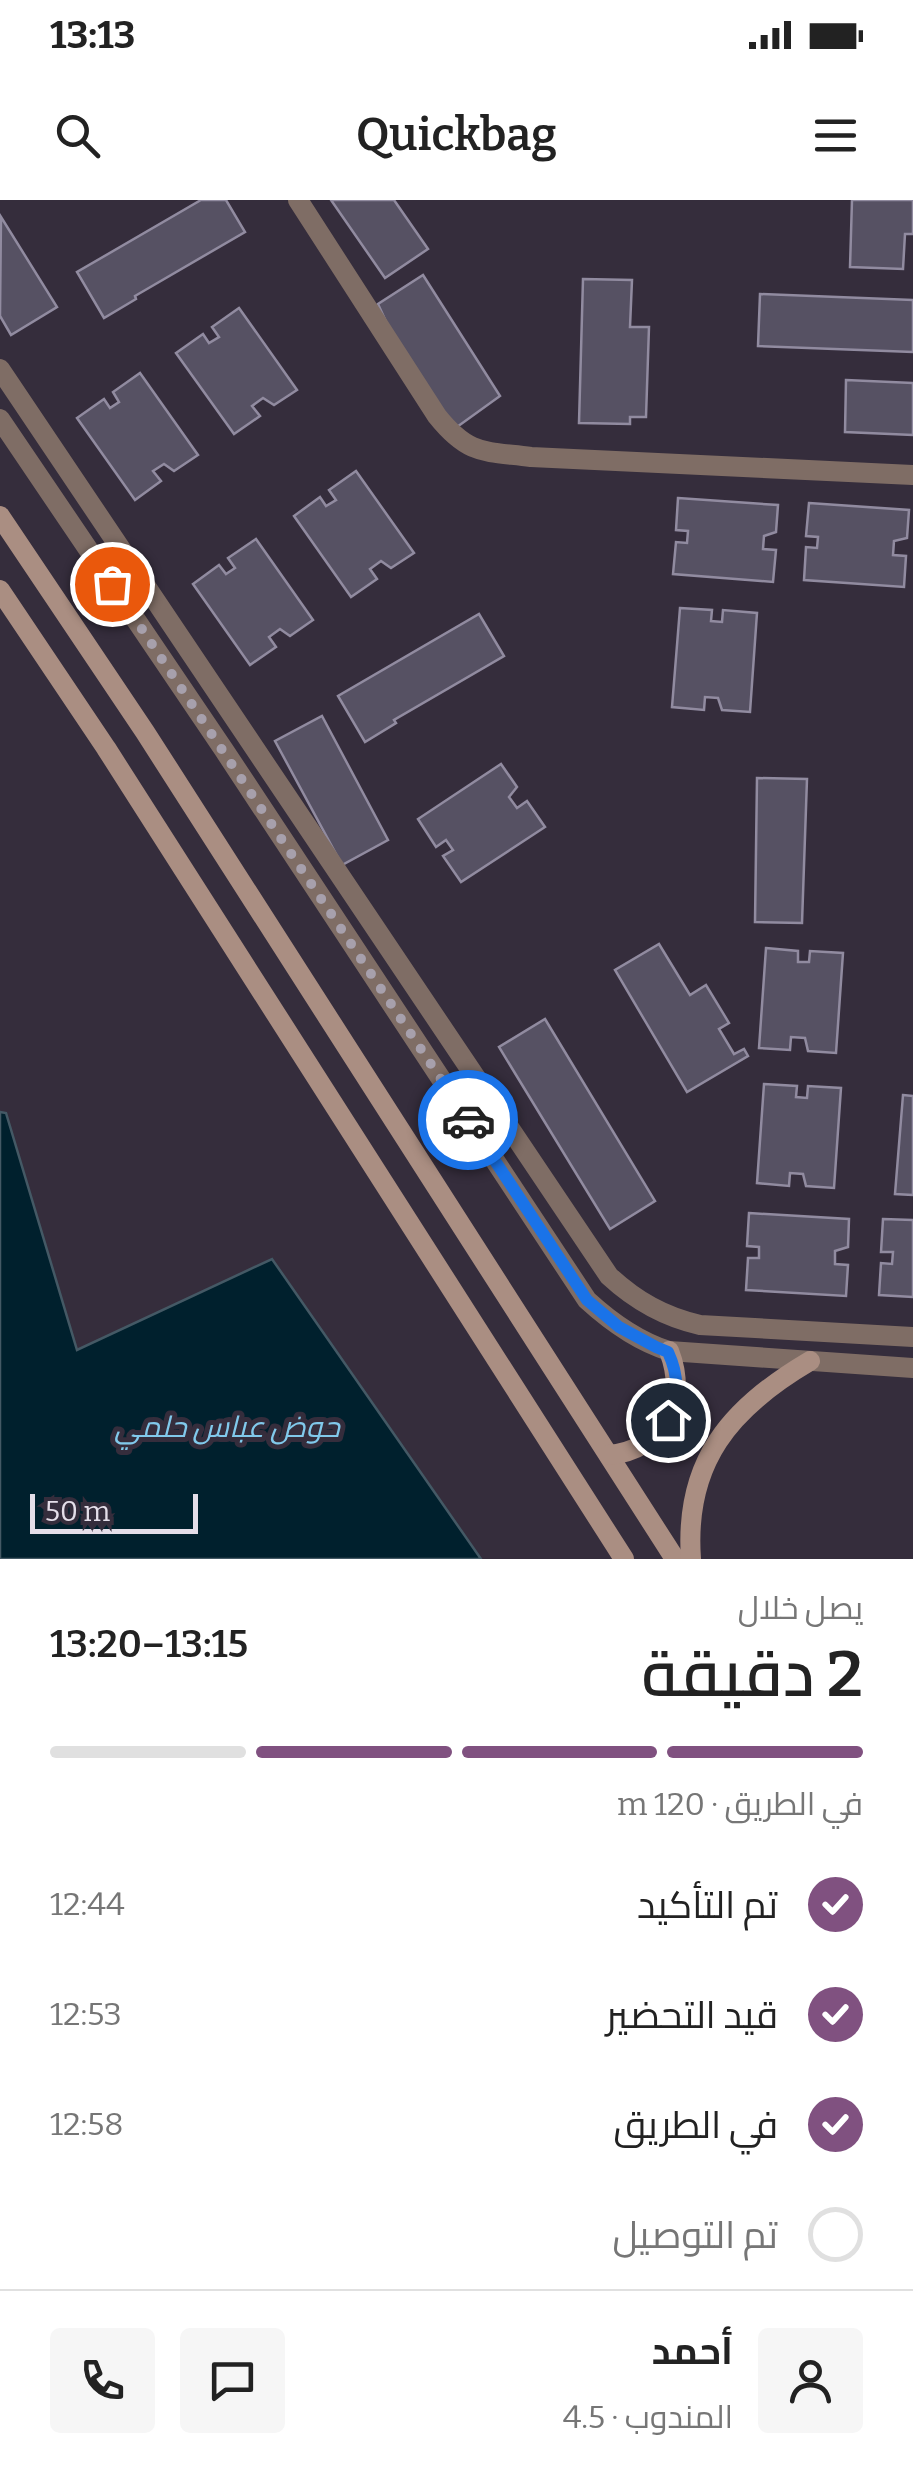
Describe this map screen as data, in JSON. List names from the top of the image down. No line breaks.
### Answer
{"water":["حوض عباس حلمي"],"scale_bar":"50 m","page":{"status":"13:13","header":"Quickbag","scale":"50 m","heading":["2 دقيقة","يصل خلال","13:15–13:20"],"panel":["أحمد","المندوب · 4.5"],"bar":"في الطريق · 120 m","list":[["تم التأكيد","12:44"],["قيد التحضير","12:53"],["في الطريق","12:58"],"تم التوصيل"]}}
